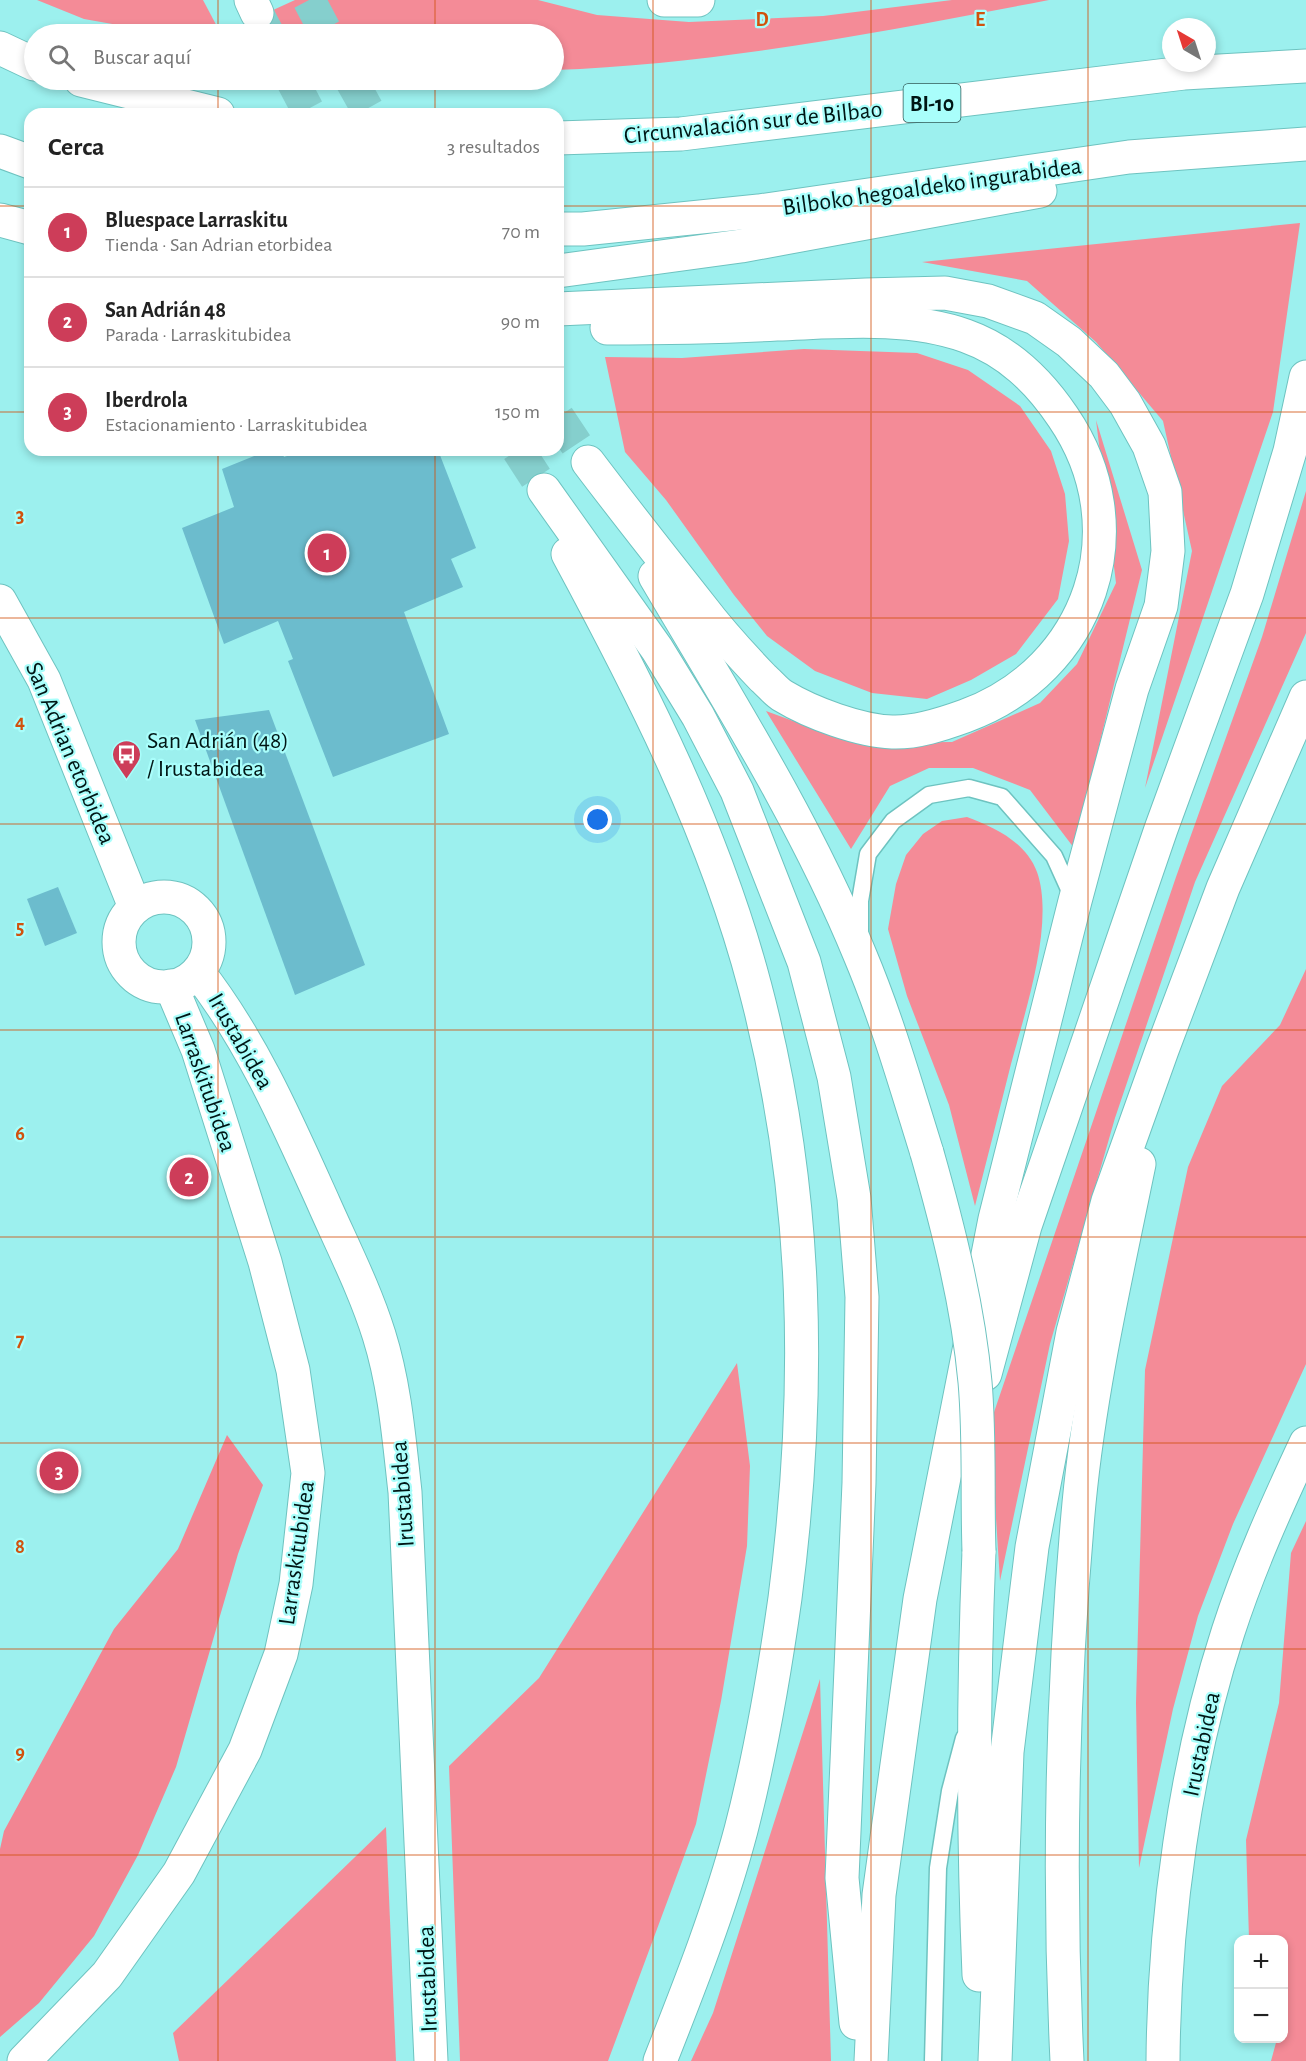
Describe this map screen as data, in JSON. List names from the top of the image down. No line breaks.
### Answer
{"streets":{"main road":["BI-10","Circunvalación sur de Bilbao","Bilboko hegoaldeko ingurabidea","San Adrian etorbidea","Irustabidea","Larraskitubidea"]},"crossings":[["San Adrian etorbidea","Irustabidea"],["San Adrian etorbidea","Larraskitubidea"],["Irustabidea","Larraskitubidea"]],"places":{"bus stop":["San Adrián (48) / Irustabidea"]},"north":"top left","page":{"search":"Buscar aquí","heading":["Cerca","3 resultados"],"list":[{"mark":"1","name":"Bluespace Larraskitu","note":"Tienda · San Adrian etorbidea","value":"70 m"},{"mark":"2","name":"San Adrián 48","note":"Parada · Larraskitubidea","value":"90 m"},{"mark":"3","name":"Iberdrola","note":"Estacionamiento · Larraskitubidea","value":"150 m"}],"pins":["1","2","3"],"map_buttons":["+","−"]},"grid":{"columns":["D","E"],"rows":["3","4","5","6","7","8","9"]}}
